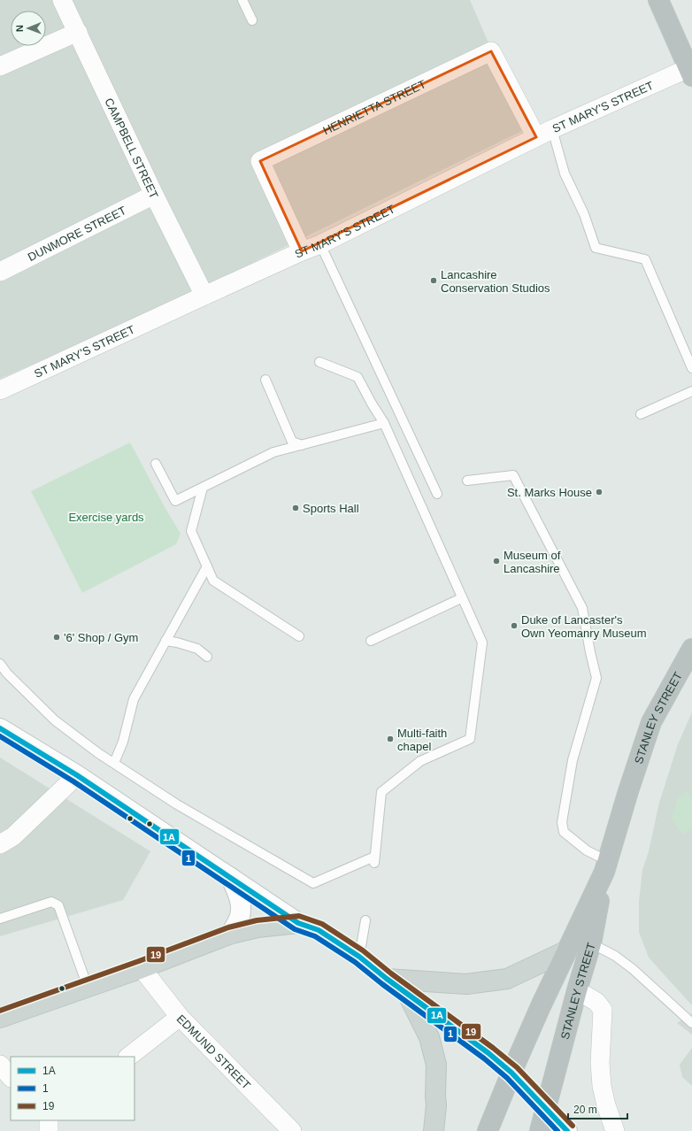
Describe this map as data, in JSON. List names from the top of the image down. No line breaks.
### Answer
{"streets":{"highway":["STANLEY STREET"],"street":["ST MARY'S STREET","HENRIETTA STREET","CAMPBELL STREET","DUNMORE STREET","EDMUND STREET"]},"crossings":[["ST MARY'S STREET","HENRIETTA STREET"],["ST MARY'S STREET","CAMPBELL STREET"],["CAMPBELL STREET","DUNMORE STREET"]],"parks":["Exercise yards"],"places":["Lancashire Conservation Studios","St. Marks House","Sports Hall","Museum of Lancashire","Duke of Lancaster's Own Yeomanry Museum","'6' Shop / Gym","Multi-faith chapel"],"lines":["transit line 1A","transit line 1","transit line 19"],"legend":["1A","1","19"],"scale_bar":"20 m","north":"left"}
